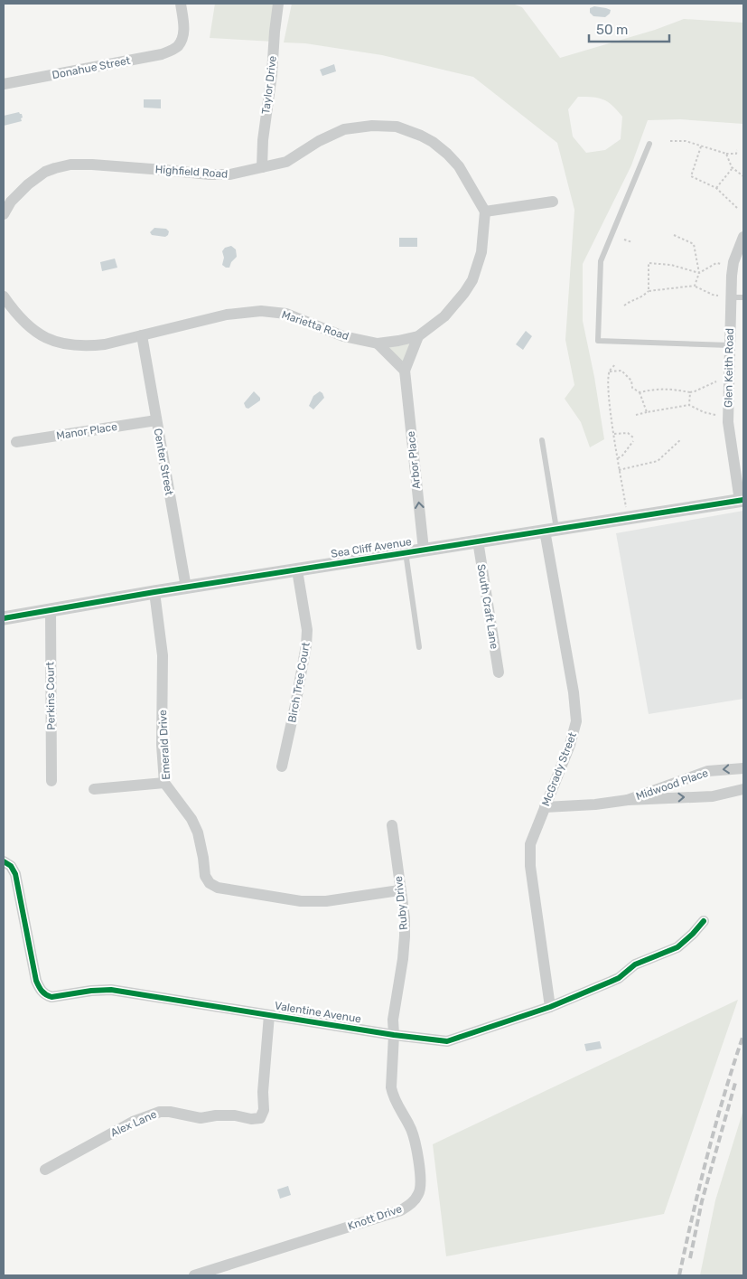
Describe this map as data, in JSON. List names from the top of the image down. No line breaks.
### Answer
{"streets":{"street":["Donahue Street","Taylor Drive","Highfield Road","Marietta Road","Glen Keith Road","Manor Place","Arbor Place","Center Street","Sea Cliff Avenue","South Craft Lane","Birch Tree Court","Perkins Court","Emerald Drive","McGrady Street","Midwood Place","Ruby Drive","Valentine Avenue","Alex Lane","Knott Drive"]},"crossings":[["Taylor Drive","Highfield Road"],["Highfield Road","Marietta Road"],["Marietta Road","Arbor Place"],["Marietta Road","Center Street"],["Glen Keith Road","Sea Cliff Avenue"],["Manor Place","Center Street"],["Arbor Place","Sea Cliff Avenue"],["Center Street","Sea Cliff Avenue"],["Sea Cliff Avenue","South Craft Lane"],["Sea Cliff Avenue","Birch Tree Court"],["Sea Cliff Avenue","Perkins Court"],["Sea Cliff Avenue","Emerald Drive"],["Sea Cliff Avenue","McGrady Street"],["Emerald Drive","Ruby Drive"],["McGrady Street","Midwood Place"],["McGrady Street","Valentine Avenue"],["Ruby Drive","Valentine Avenue"],["Ruby Drive","Knott Drive"],["Valentine Avenue","Alex Lane"],["Valentine Avenue","Knott Drive"]],"one_way":["Arbor Place"],"scale_bar":"50 m"}
